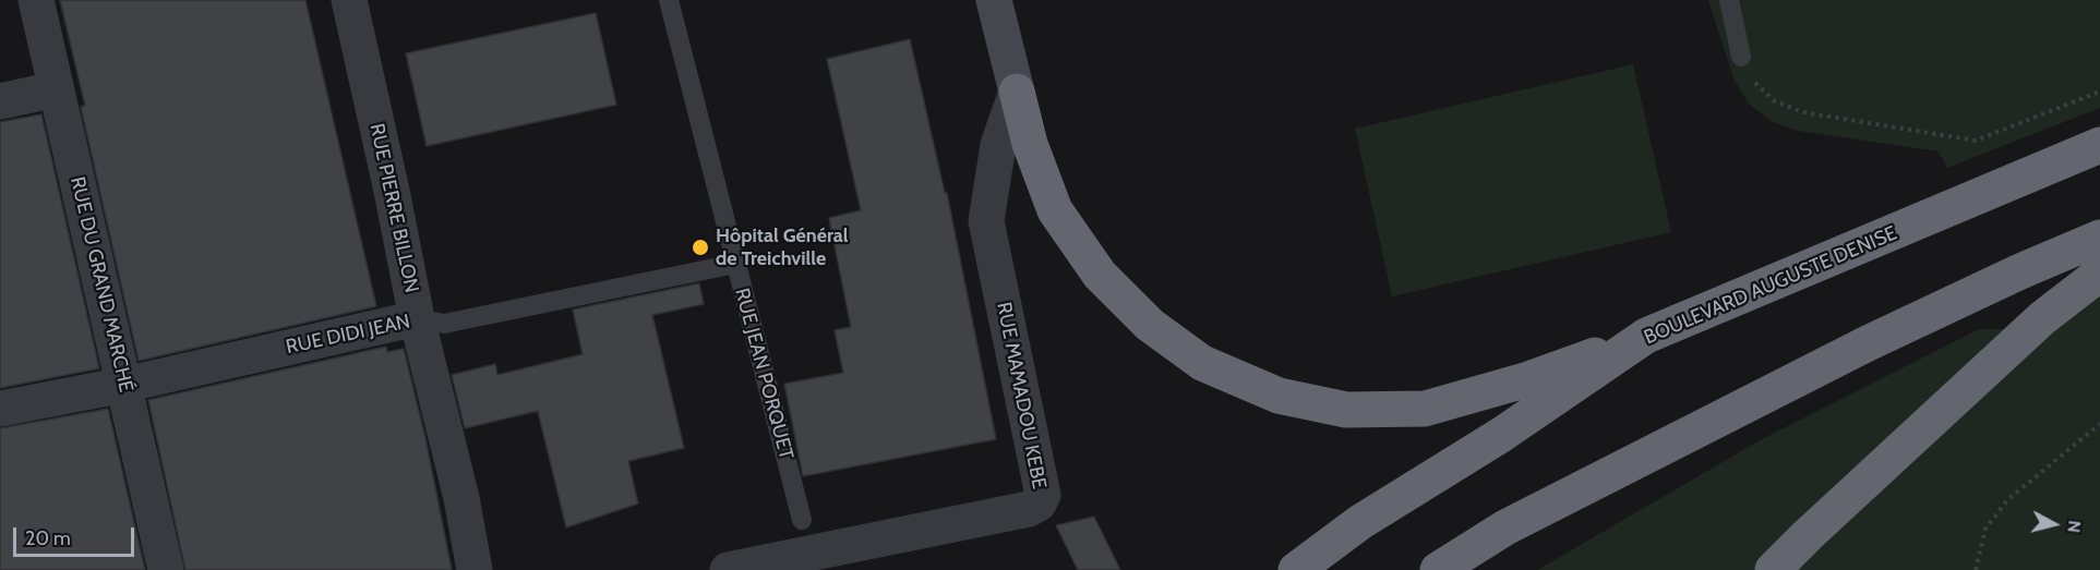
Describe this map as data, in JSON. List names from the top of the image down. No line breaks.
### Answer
{"streets":{"highway":["BOULEVARD AUGUSTE DENISE"],"street":["RUE PIERRE BILLON","RUE DU GRAND MARCHÉ","RUE DIDI JEAN","RUE MAMADOU KEBE"],"lane":["RUE JEAN PORQUET"]},"crossings":[["RUE PIERRE BILLON","RUE DIDI JEAN"],["RUE DU GRAND MARCHÉ","RUE DIDI JEAN"],["RUE DIDI JEAN","RUE JEAN PORQUET"]],"places":["Hôpital Général de Treichville"],"scale_bar":"20 m","north":"right"}
